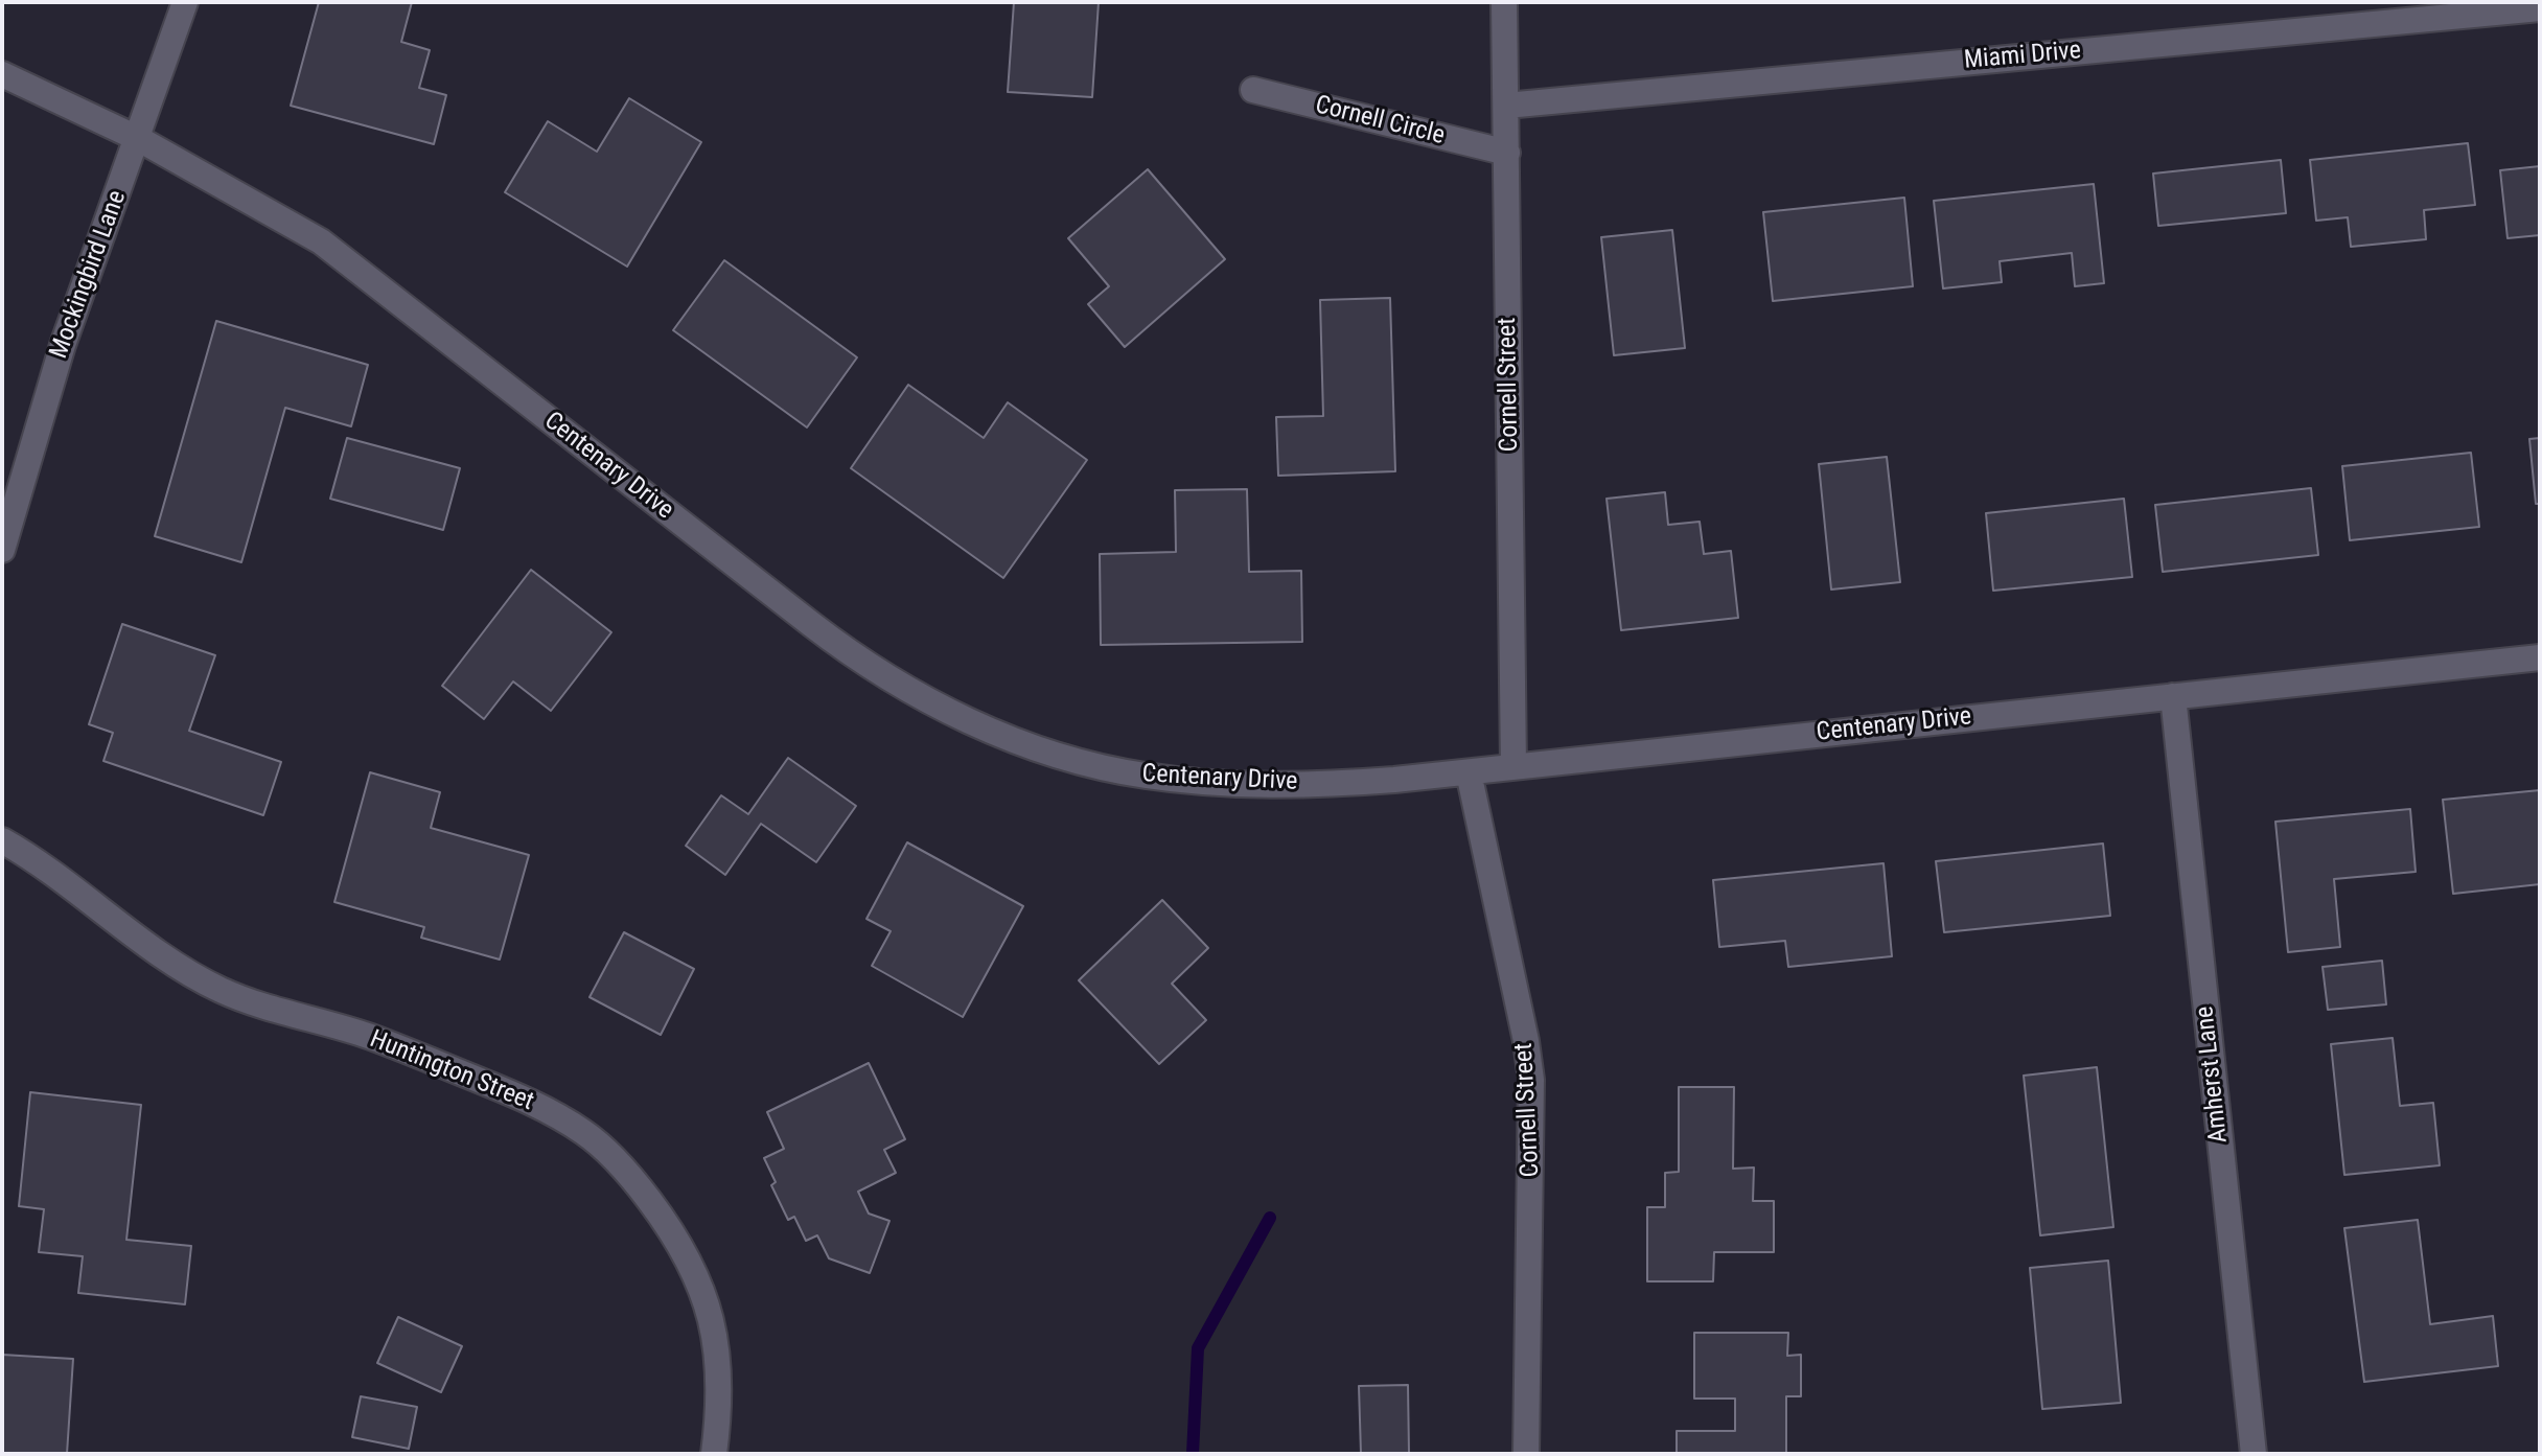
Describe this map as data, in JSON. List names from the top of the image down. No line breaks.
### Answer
{"streets":{"street":["Miami Drive","Cornell Circle","Mockingbird Lane","Cornell Street","Centenary Drive","Huntington Street","Amherst Lane"]},"crossings":[["Miami Drive","Cornell Street"],["Cornell Circle","Cornell Street"],["Mockingbird Lane","Centenary Drive"],["Cornell Street","Centenary Drive"],["Centenary Drive","Amherst Lane"]]}
